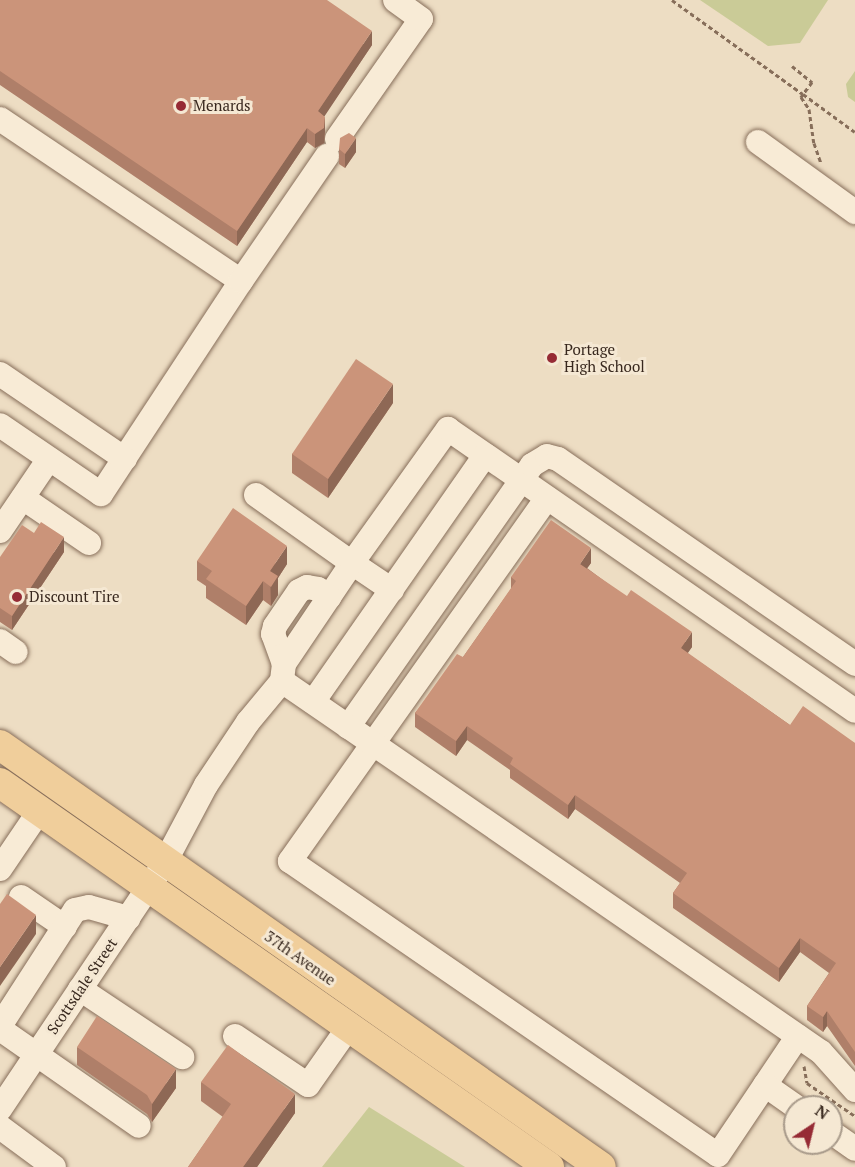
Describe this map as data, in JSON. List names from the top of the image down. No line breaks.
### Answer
{"streets":{"main road":["37th Avenue"],"street":["Scottsdale Street"]},"crossings":[["37th Avenue","Scottsdale Street"]],"places":["Menards","Portage High School","Discount Tire"],"north":"top right"}
